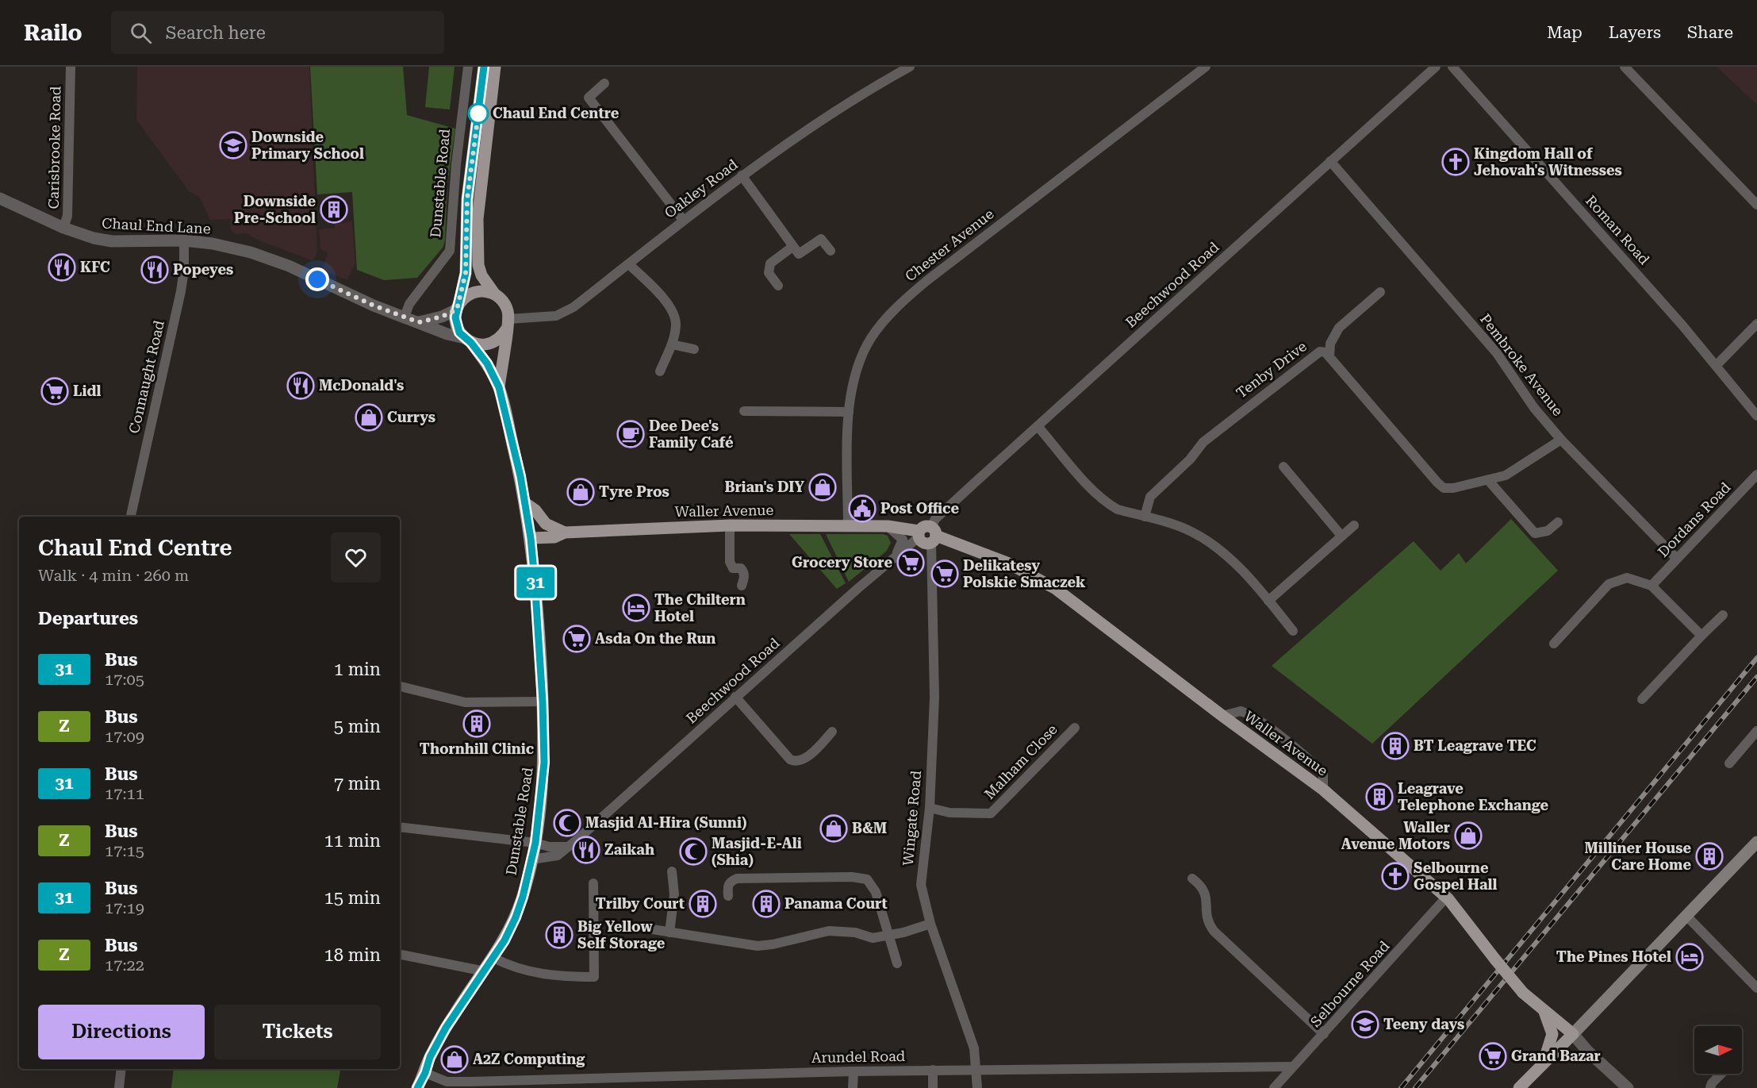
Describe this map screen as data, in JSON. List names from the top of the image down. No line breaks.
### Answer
{"streets":{"main road":["Dunstable Road","Waller Avenue"],"street":["Carisbrooke Road","Oakley Road","Chaul End Lane","Roman Road","Chester Avenue","Beechwood Road","Pembroke Avenue","Tenby Drive","Connaught Road","Dordans Road","Malham Close","Wingate Road","Selbourne Road","Arundel Road"]},"crossings":[["Carisbrooke Road","Chaul End Lane"],["Dunstable Road","Oakley Road"],["Dunstable Road","Chaul End Lane"],["Dunstable Road","Beechwood Road"],["Dunstable Road","Waller Avenue"],["Dunstable Road","Arundel Road"],["Oakley Road","Chaul End Lane"],["Chaul End Lane","Connaught Road"],["Chester Avenue","Waller Avenue"],["Beechwood Road","Pembroke Avenue"],["Beechwood Road","Waller Avenue"],["Beechwood Road","Wingate Road"],["Pembroke Avenue","Tenby Drive"],["Pembroke Avenue","Dordans Road"],["Waller Avenue","Wingate Road"],["Waller Avenue","Selbourne Road"],["Malham Close","Wingate Road"],["Wingate Road","Arundel Road"],["Selbourne Road","Arundel Road"]],"places":{"other":["Chaul End Centre"],"school or university":["Downside Primary School","Teeny days"],"church":["Kingdom Hall of Jehovah's Witnesses","Selbourne Gospel Hall"],"building":["Downside Pre-School","Thornhill Clinic","BT Leagrave TEC","Leagrave Telephone Exchange","Milliner House Care Home","Trilby Court","Panama Court","Big Yellow Self Storage"],"restaurant":["KFC","Popeyes","McDonald's","Zaikah"],"supermarket":["Lidl","Grocery Store","Delikatesy Polskie Smaczek","Asda On the Run","Grand Bazar"],"shop":["Currys","Brian's DIY","Tyre Pros","B&M","Waller Avenue Motors","A2Z Computing"],"cafe":["Dee Dee's Family Café"],"public building":["Post Office"],"hotel":["The Chiltern Hotel","The Pines Hotel"],"mosque":["Masjid Al-Hira (Sunni)","Masjid-E-Ali (Shia)"]},"lines":["bus line 31"],"north":"right","page":{"header":"Railo","search":"Search here","nav":["Map","Layers","Share"],"on_map":"31","heading":[["Chaul End Centre","Walk · 4 min · 260 m"],"Departures"],"list":[{"mark":"31","name":"Bus","note":"17:05","value":"1 min"},{"mark":"Z","name":"Bus","note":"17:09","value":"5 min"},{"mark":"31","name":"Bus","note":"17:11","value":"7 min"},{"mark":"Z","name":"Bus","note":"17:15","value":"11 min"},{"mark":"31","name":"Bus","note":"17:19","value":"15 min"},{"mark":"Z","name":"Bus","note":"17:22","value":"18 min"}],"buttons":["Directions","Tickets"]}}
